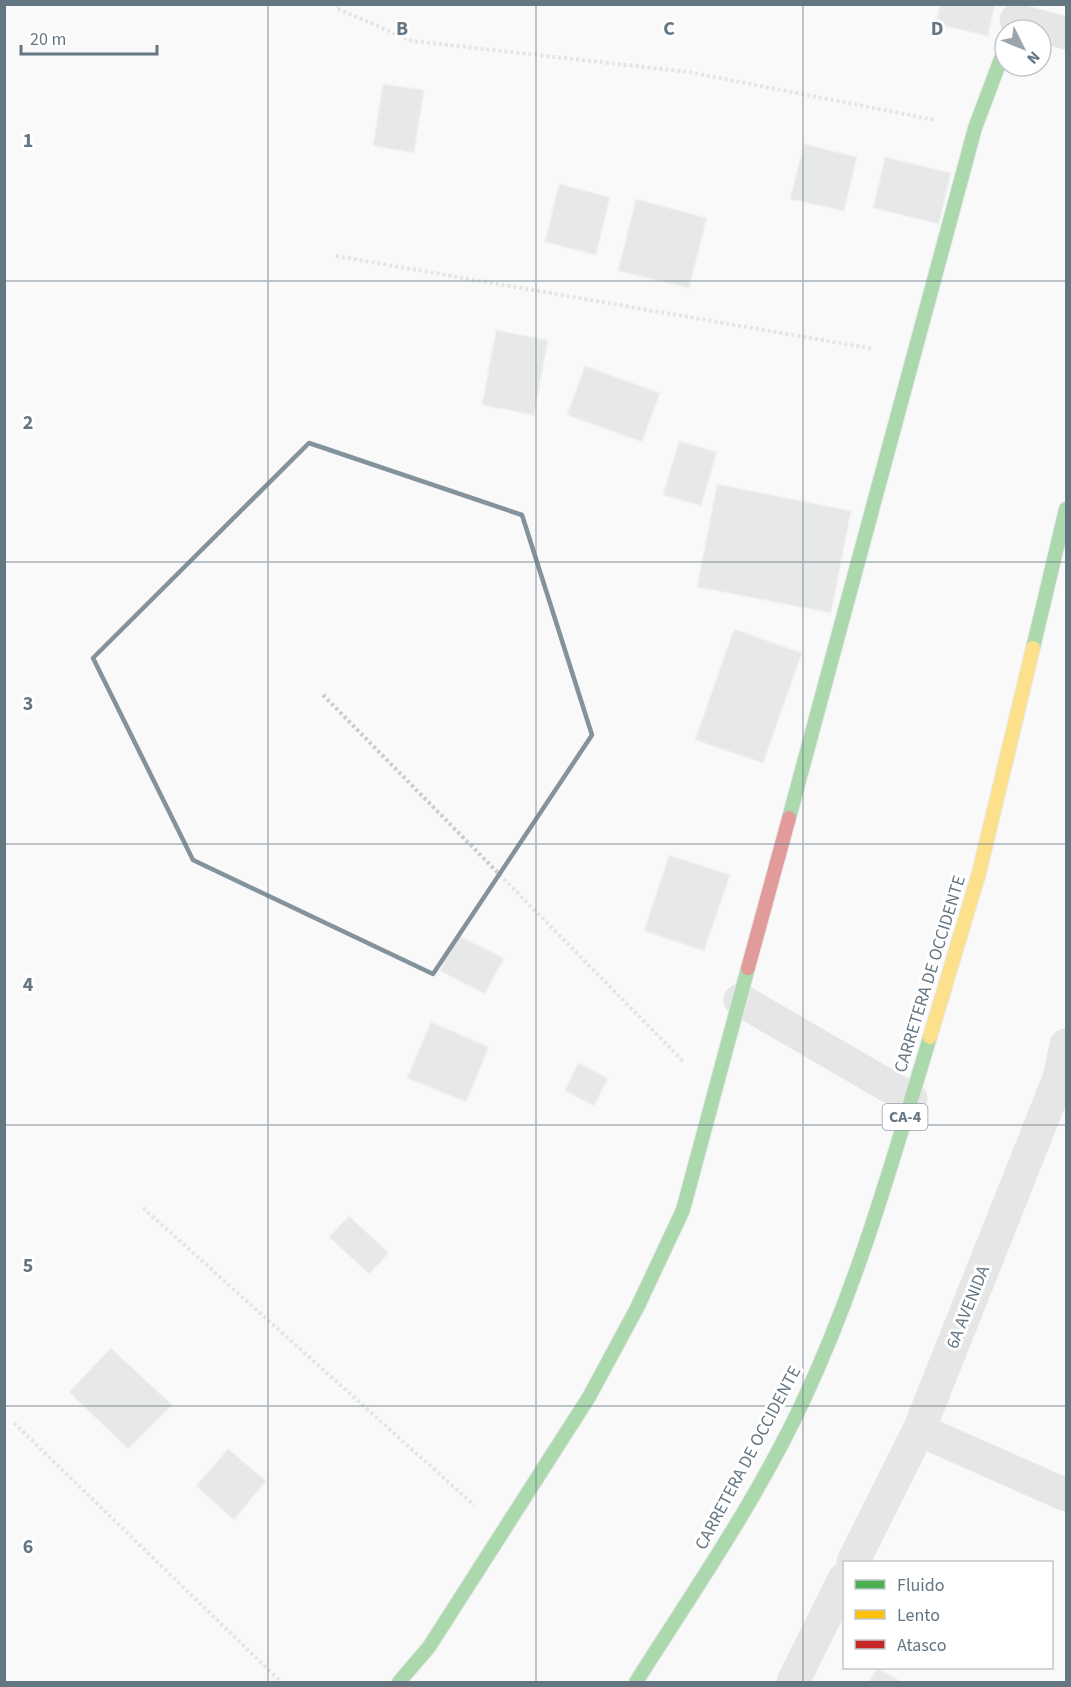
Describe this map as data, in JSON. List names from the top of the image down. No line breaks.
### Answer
{"streets":{"street":["CARRETERA DE OCCIDENTE","CA-4","6A AVENIDA"]},"legend":["Fluido","Lento","Atasco"],"scale_bar":"20 m","north":"bottom right","grid":{"columns":["B","C","D"],"rows":["1","2","3","4","5","6"]}}
